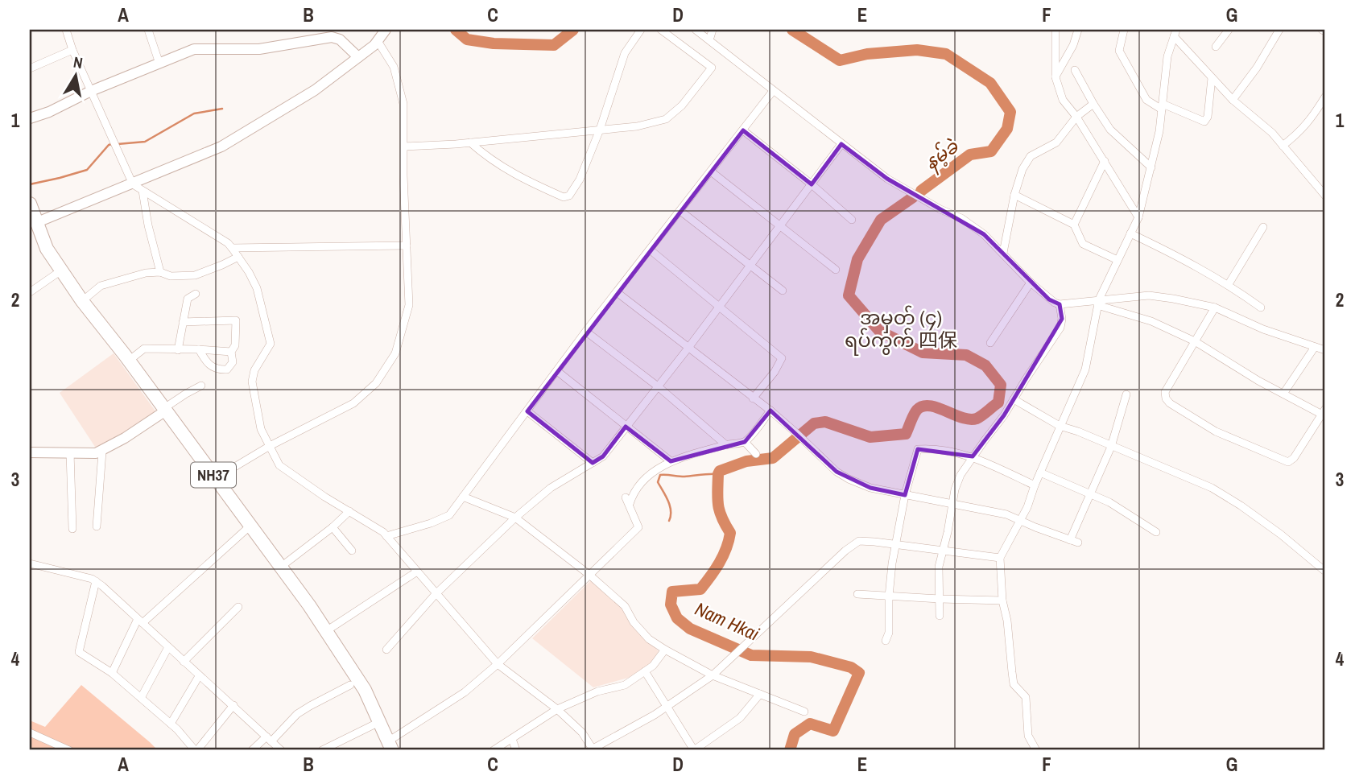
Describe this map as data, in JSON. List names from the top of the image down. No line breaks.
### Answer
{"streets":{"highway":["NH37"]},"districts":["အမှတ် (၄) ရပ်ကွက် 四保"],"water":["နမ့်ခဲ","Nam Hkai"],"north":"top","grid":{"columns":["A","B","C","D","E","F","G"],"rows":["1","2","3","4"]}}
